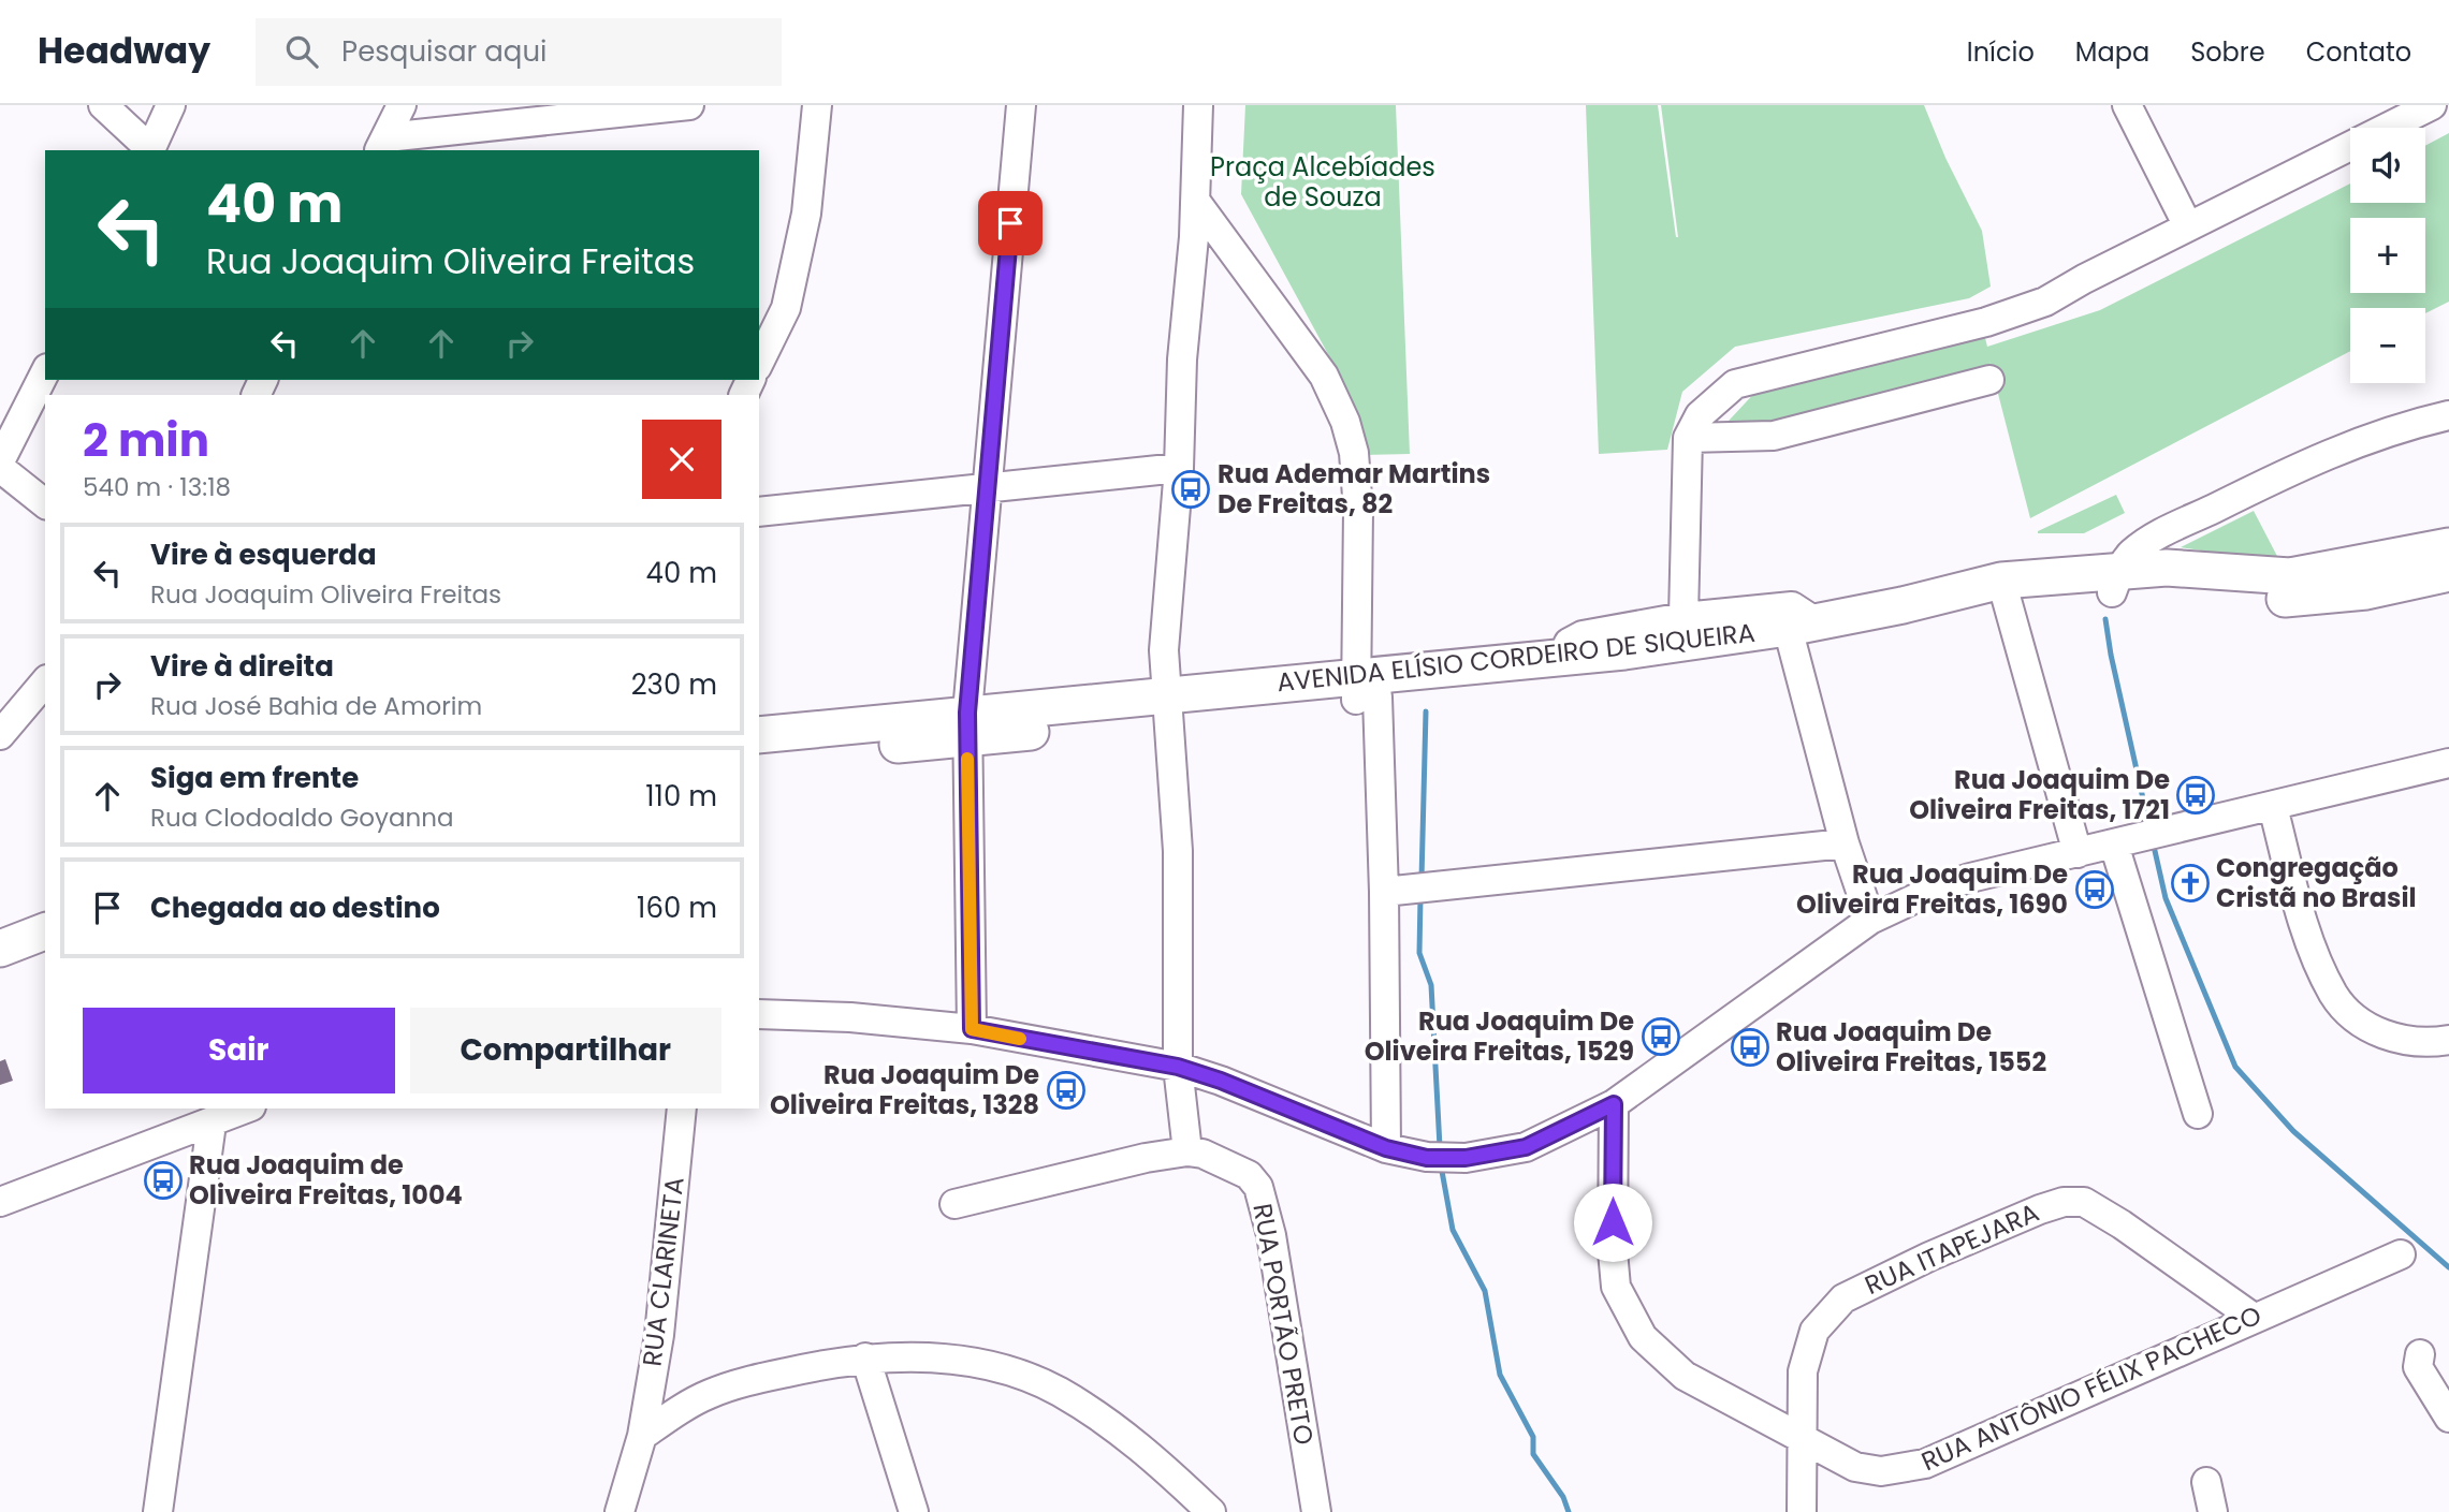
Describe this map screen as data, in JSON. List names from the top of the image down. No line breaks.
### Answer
{"streets":{"main road":["AVENIDA ELÍSIO CORDEIRO DE SIQUEIRA"],"street":["RUA ITAPEJARA","RUA CLARINETA","RUA PORTÃO PRETO","RUA ANTÔNIO FÉLIX PACHECO"]},"crossings":[["RUA ITAPEJARA","RUA ANTÔNIO FÉLIX PACHECO"]],"parks":["Praça Alcebíades de Souza"],"places":{"bus stop":["Rua Ademar Martins De Freitas, 82","Rua Joaquim De Oliveira Freitas, 1721","Rua Joaquim De Oliveira Freitas, 1690","Rua Joaquim De Oliveira Freitas, 1529","Rua Joaquim De Oliveira Freitas, 1552","Rua Joaquim De Oliveira Freitas, 1328","Rua Joaquim de Oliveira Freitas, 1004"],"church":["Congregação Cristã no Brasil"]},"page":{"header":"Headway","search":"Pesquisar aqui","nav":["Início","Mapa","Sobre","Contato"],"map_buttons":["+","−"],"turn":["40 m","Rua Joaquim Oliveira Freitas"],"heading":["2 min","540 m · 13:18"],"list":[{"name":"Vire à esquerda","note":"Rua Joaquim Oliveira Freitas","value":"40 m"},{"name":"Vire à direita","note":"Rua José Bahia de Amorim","value":"230 m"},{"name":"Siga em frente","note":"Rua Clodoaldo Goyanna","value":"110 m"},{"name":"Chegada ao destino","value":"160 m"}],"buttons":["Sair","Compartilhar"]}}
